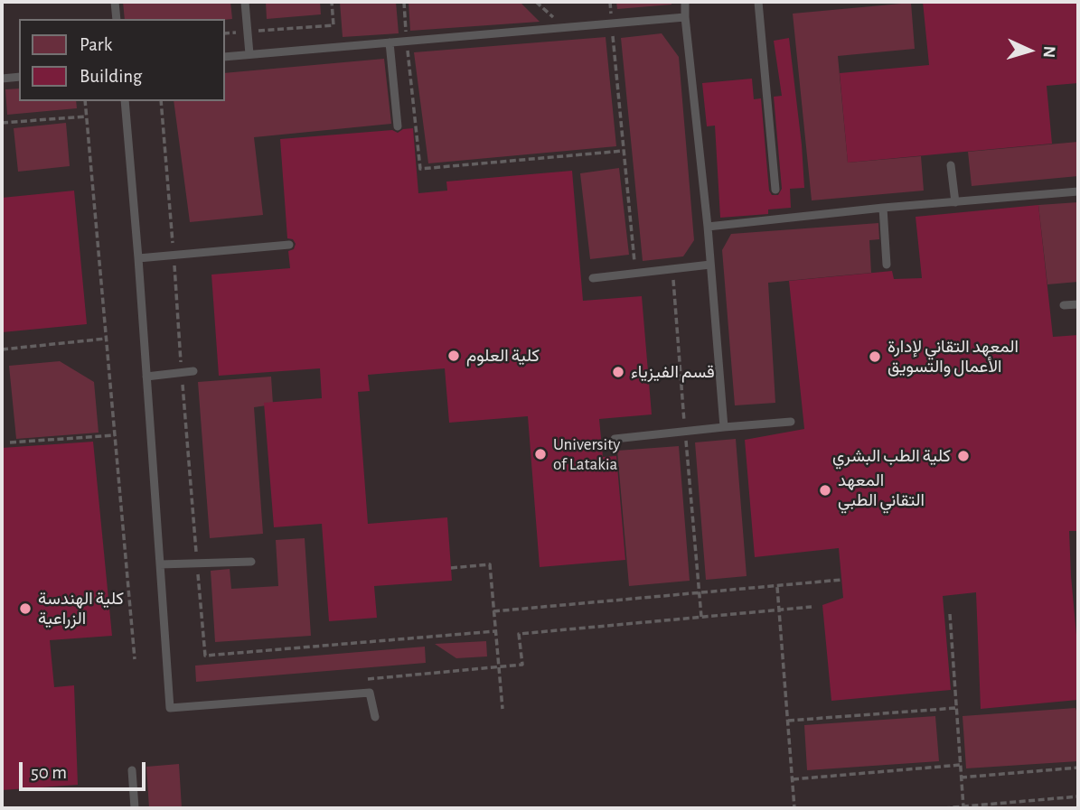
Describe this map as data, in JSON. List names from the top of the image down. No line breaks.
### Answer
{"places":["كلية العلوم","المعهد التقاني لإدارة الأعمال والتسويق","قسم الفيزياء","University of Latakia","كلية الطب البشري","المعهد التقاني الطبي","كلية الهندسة الزراعية"],"legend":["Park","Building"],"scale_bar":"50 m","north":"right"}
